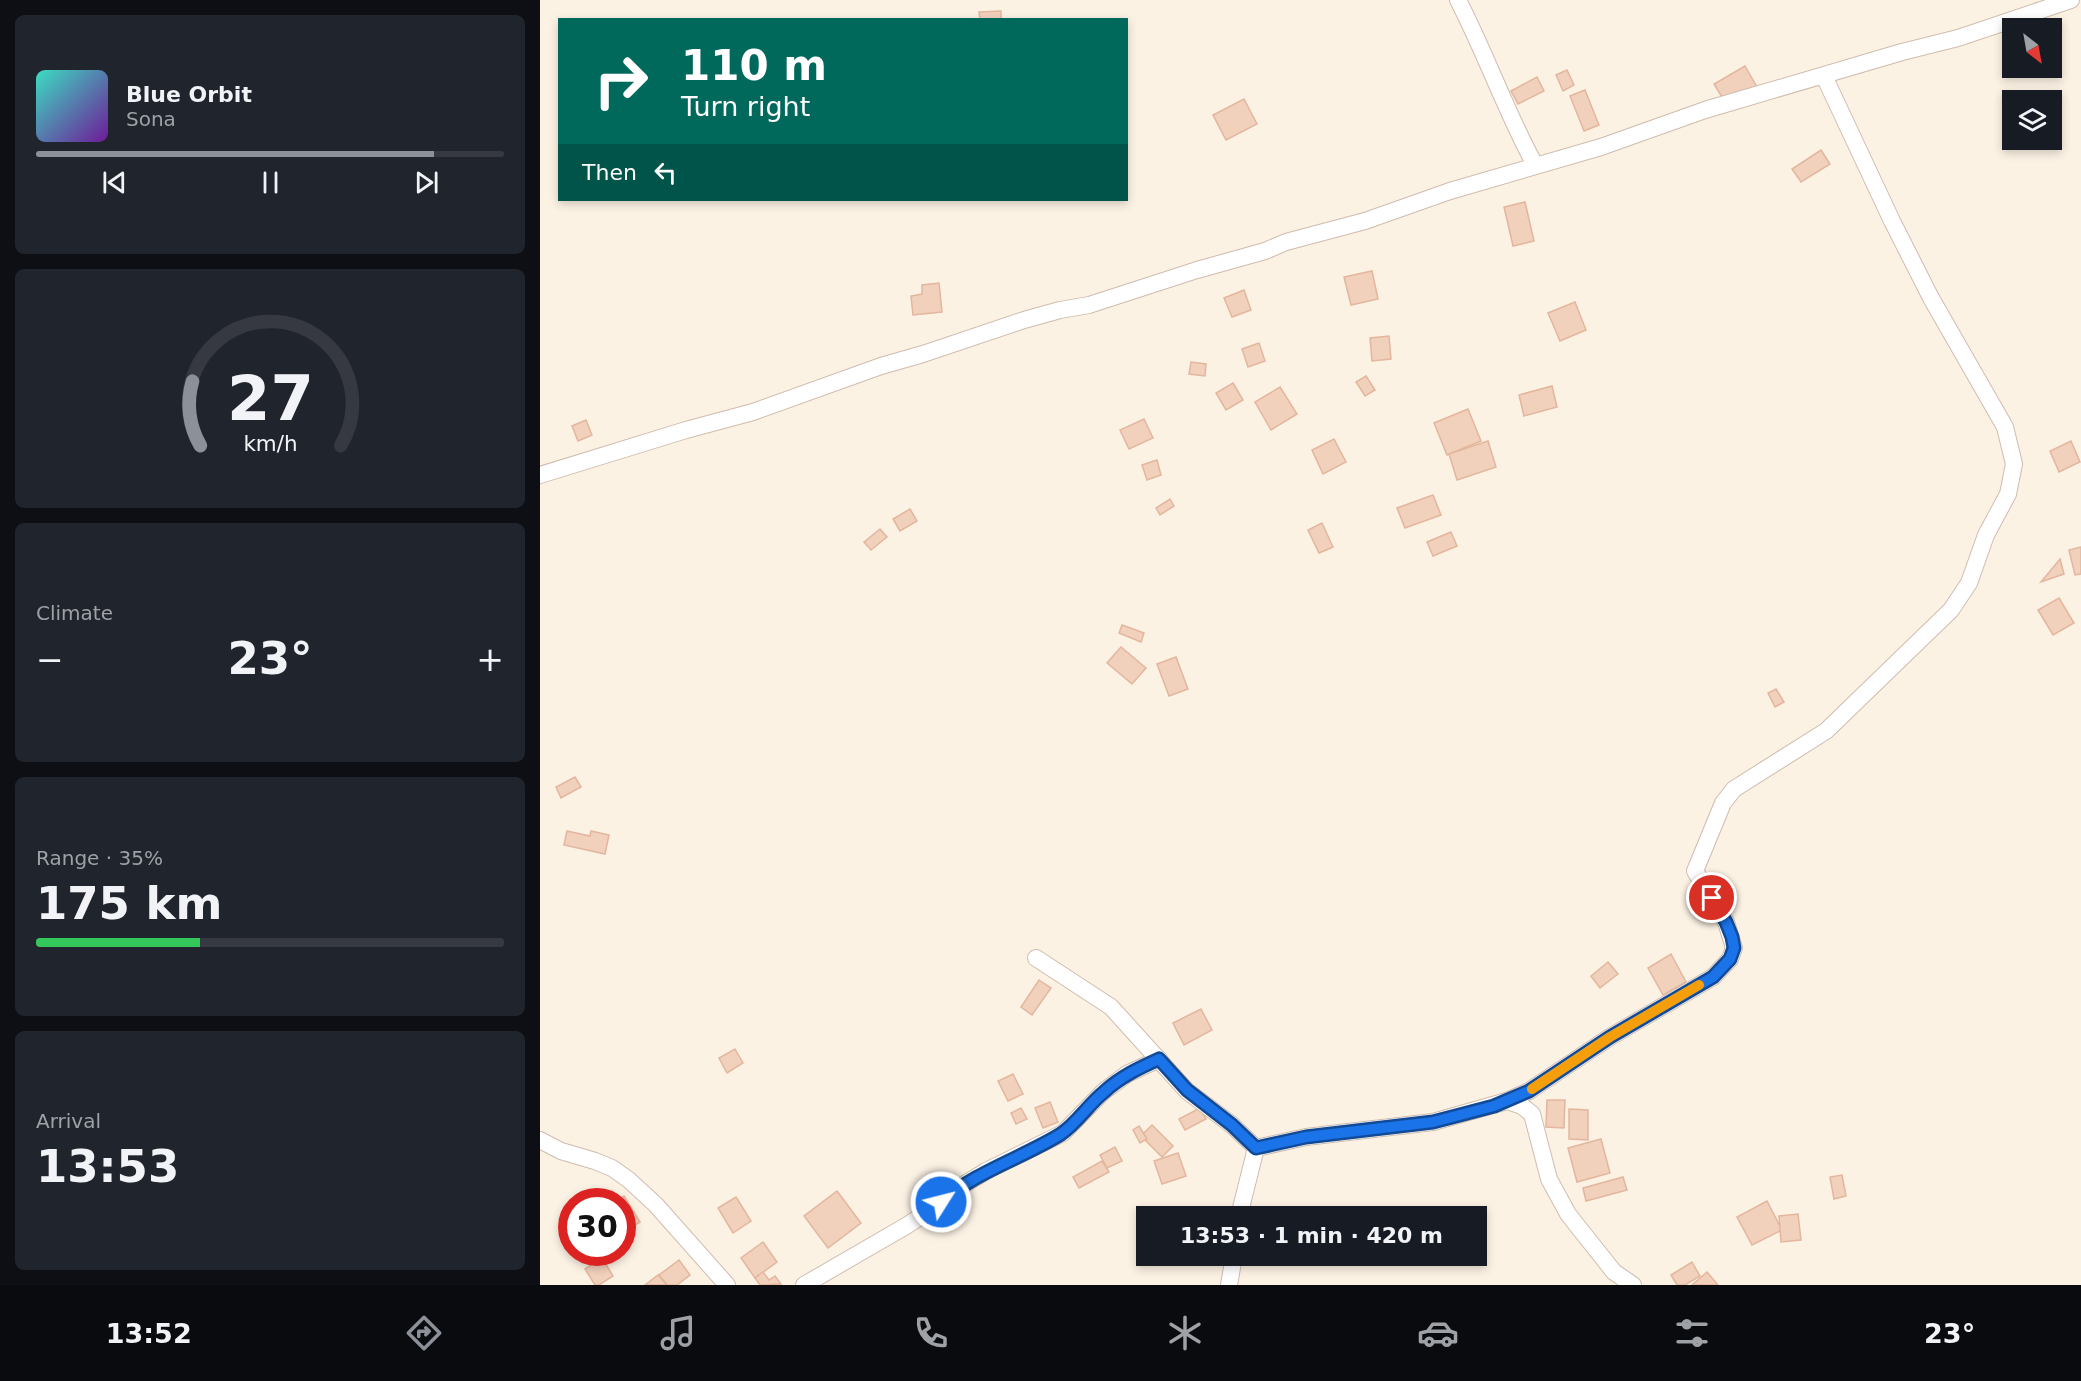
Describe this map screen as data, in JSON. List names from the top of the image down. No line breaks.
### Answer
{"north":"bottom right","page":{"turn":["110 m","Turn right"],"song":["Blue Orbit","Sona"],"then":"Then","tile":["Climate",["Range · 35%","175 km"],["Arrival","13:53"]],"heat":["−","23°","+"],"limit":"30","trip":"13:53 · 1 min · 420 m","tabs":["13:52","23°"],"gauge":["27","km/h"]}}
